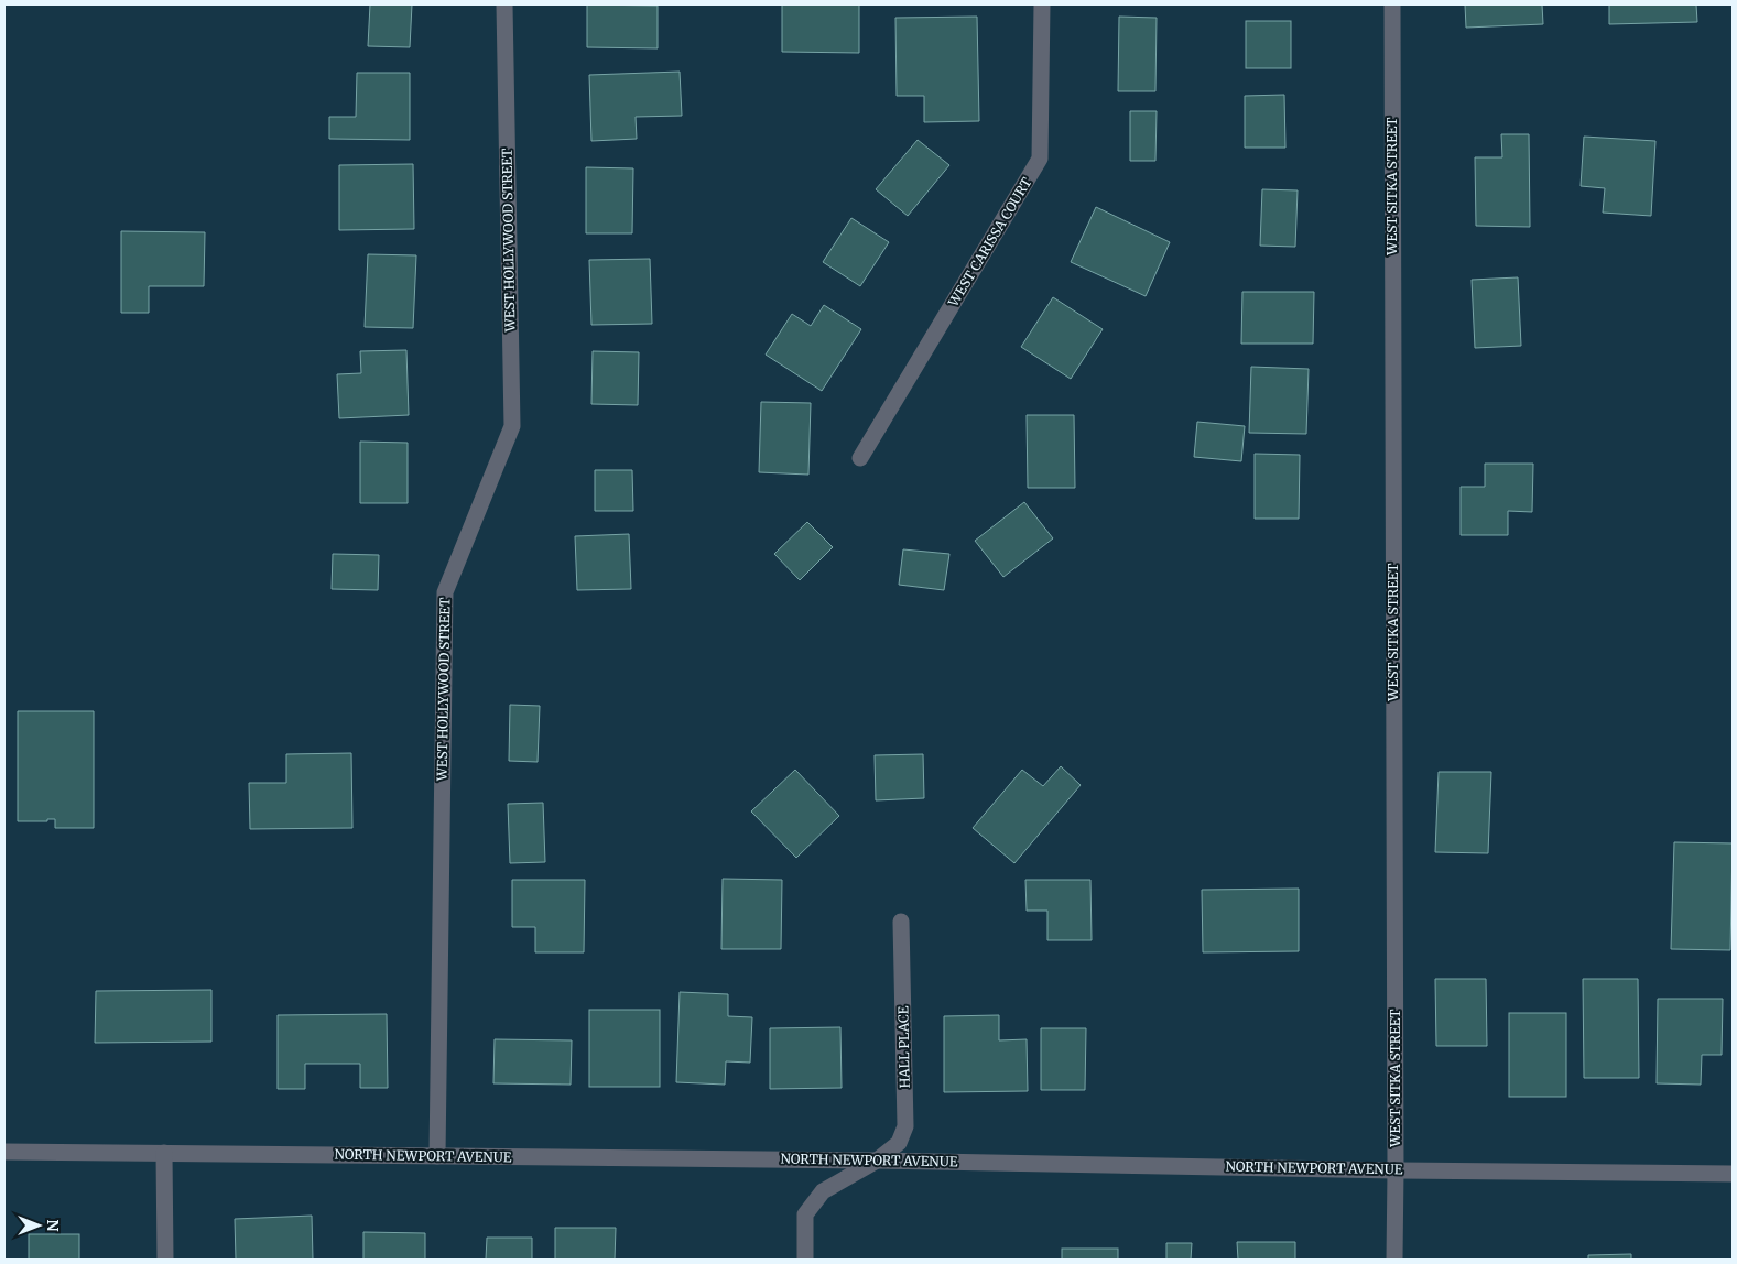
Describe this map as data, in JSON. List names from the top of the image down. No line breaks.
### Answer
{"streets":{"street":["WEST SITKA STREET","WEST HOLLYWOOD STREET","WEST CARISSA COURT","HALL PLACE","NORTH NEWPORT AVENUE"]},"crossings":[["WEST SITKA STREET","NORTH NEWPORT AVENUE"],["WEST HOLLYWOOD STREET","NORTH NEWPORT AVENUE"],["HALL PLACE","NORTH NEWPORT AVENUE"]],"north":"right"}
